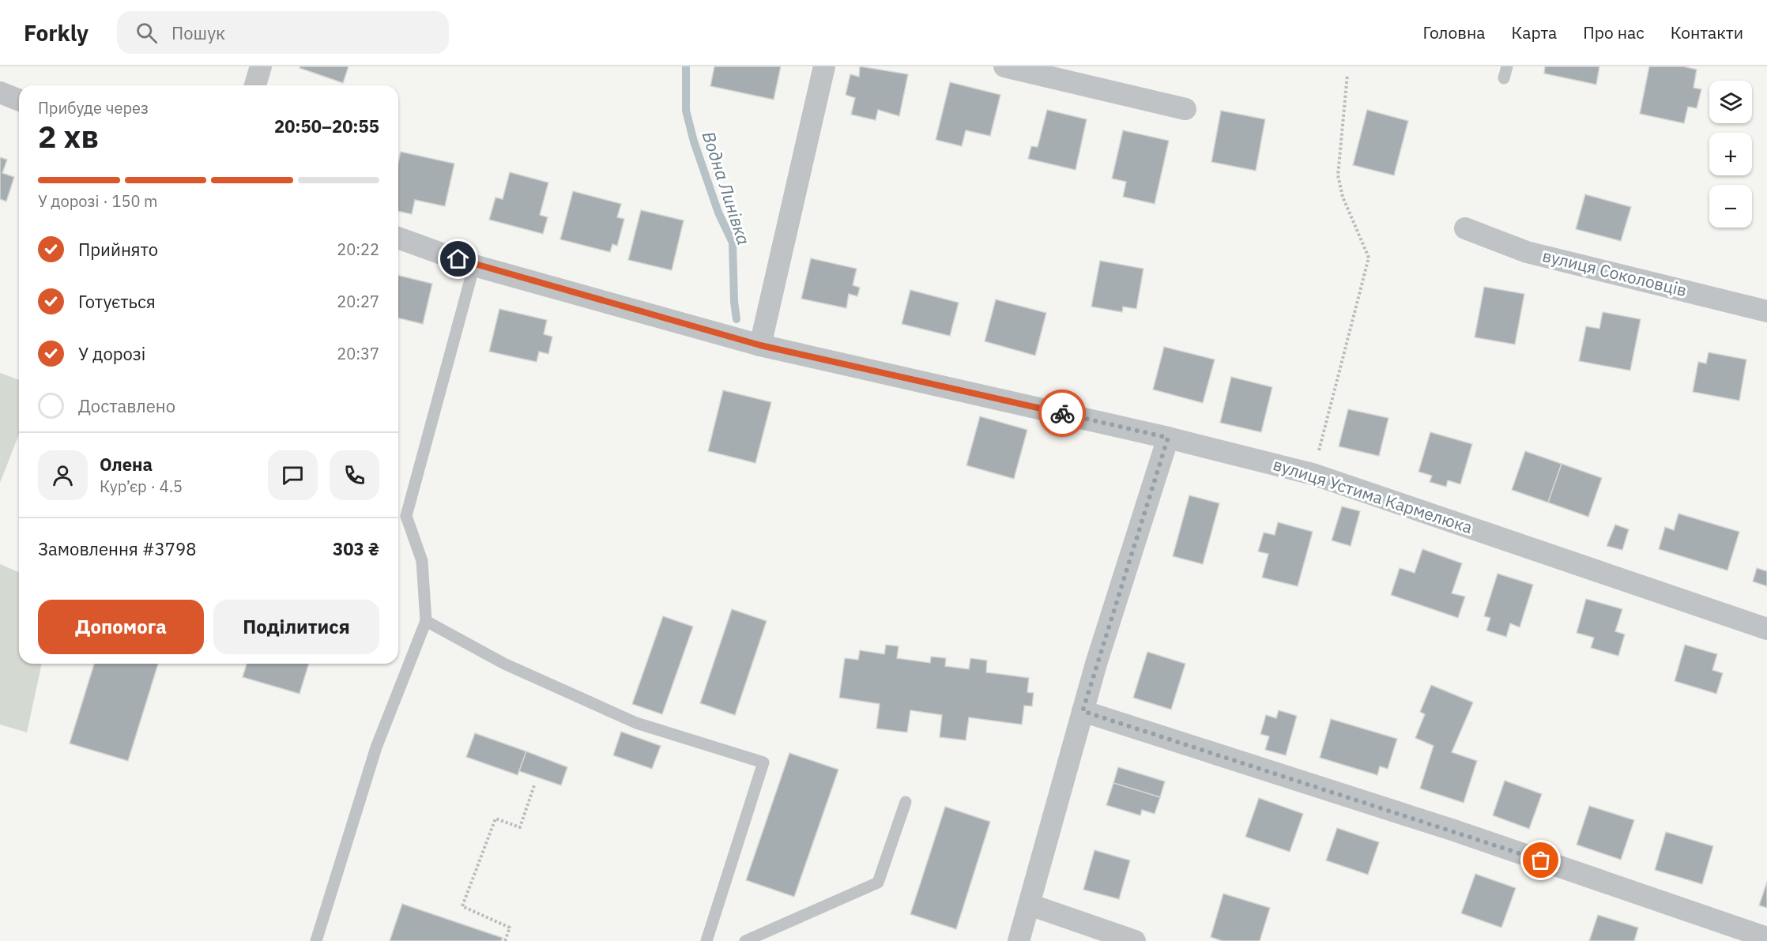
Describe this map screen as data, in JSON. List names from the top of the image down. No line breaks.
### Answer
{"streets":{"street":["вулиця Соколовців","вулиця Устима Кармелюка"]},"water":["Водна Линівка"],"page":{"header":"Forkly","search":"Пошук","nav":["Головна","Карта","Про нас","Контакти"],"map_buttons":["+","−"],"heading":["2 хв","Прибуде через","20:50–20:55"],"panel":["Олена","Кур’єр · 4.5","Замовлення #3798","303 ₴"],"bar":"У дорозі · 150 m","list":[["Прийнято","20:22"],["Готується","20:27"],["У дорозі","20:37"],"Доставлено"],"buttons":["Допомога","Поділитися"]}}
